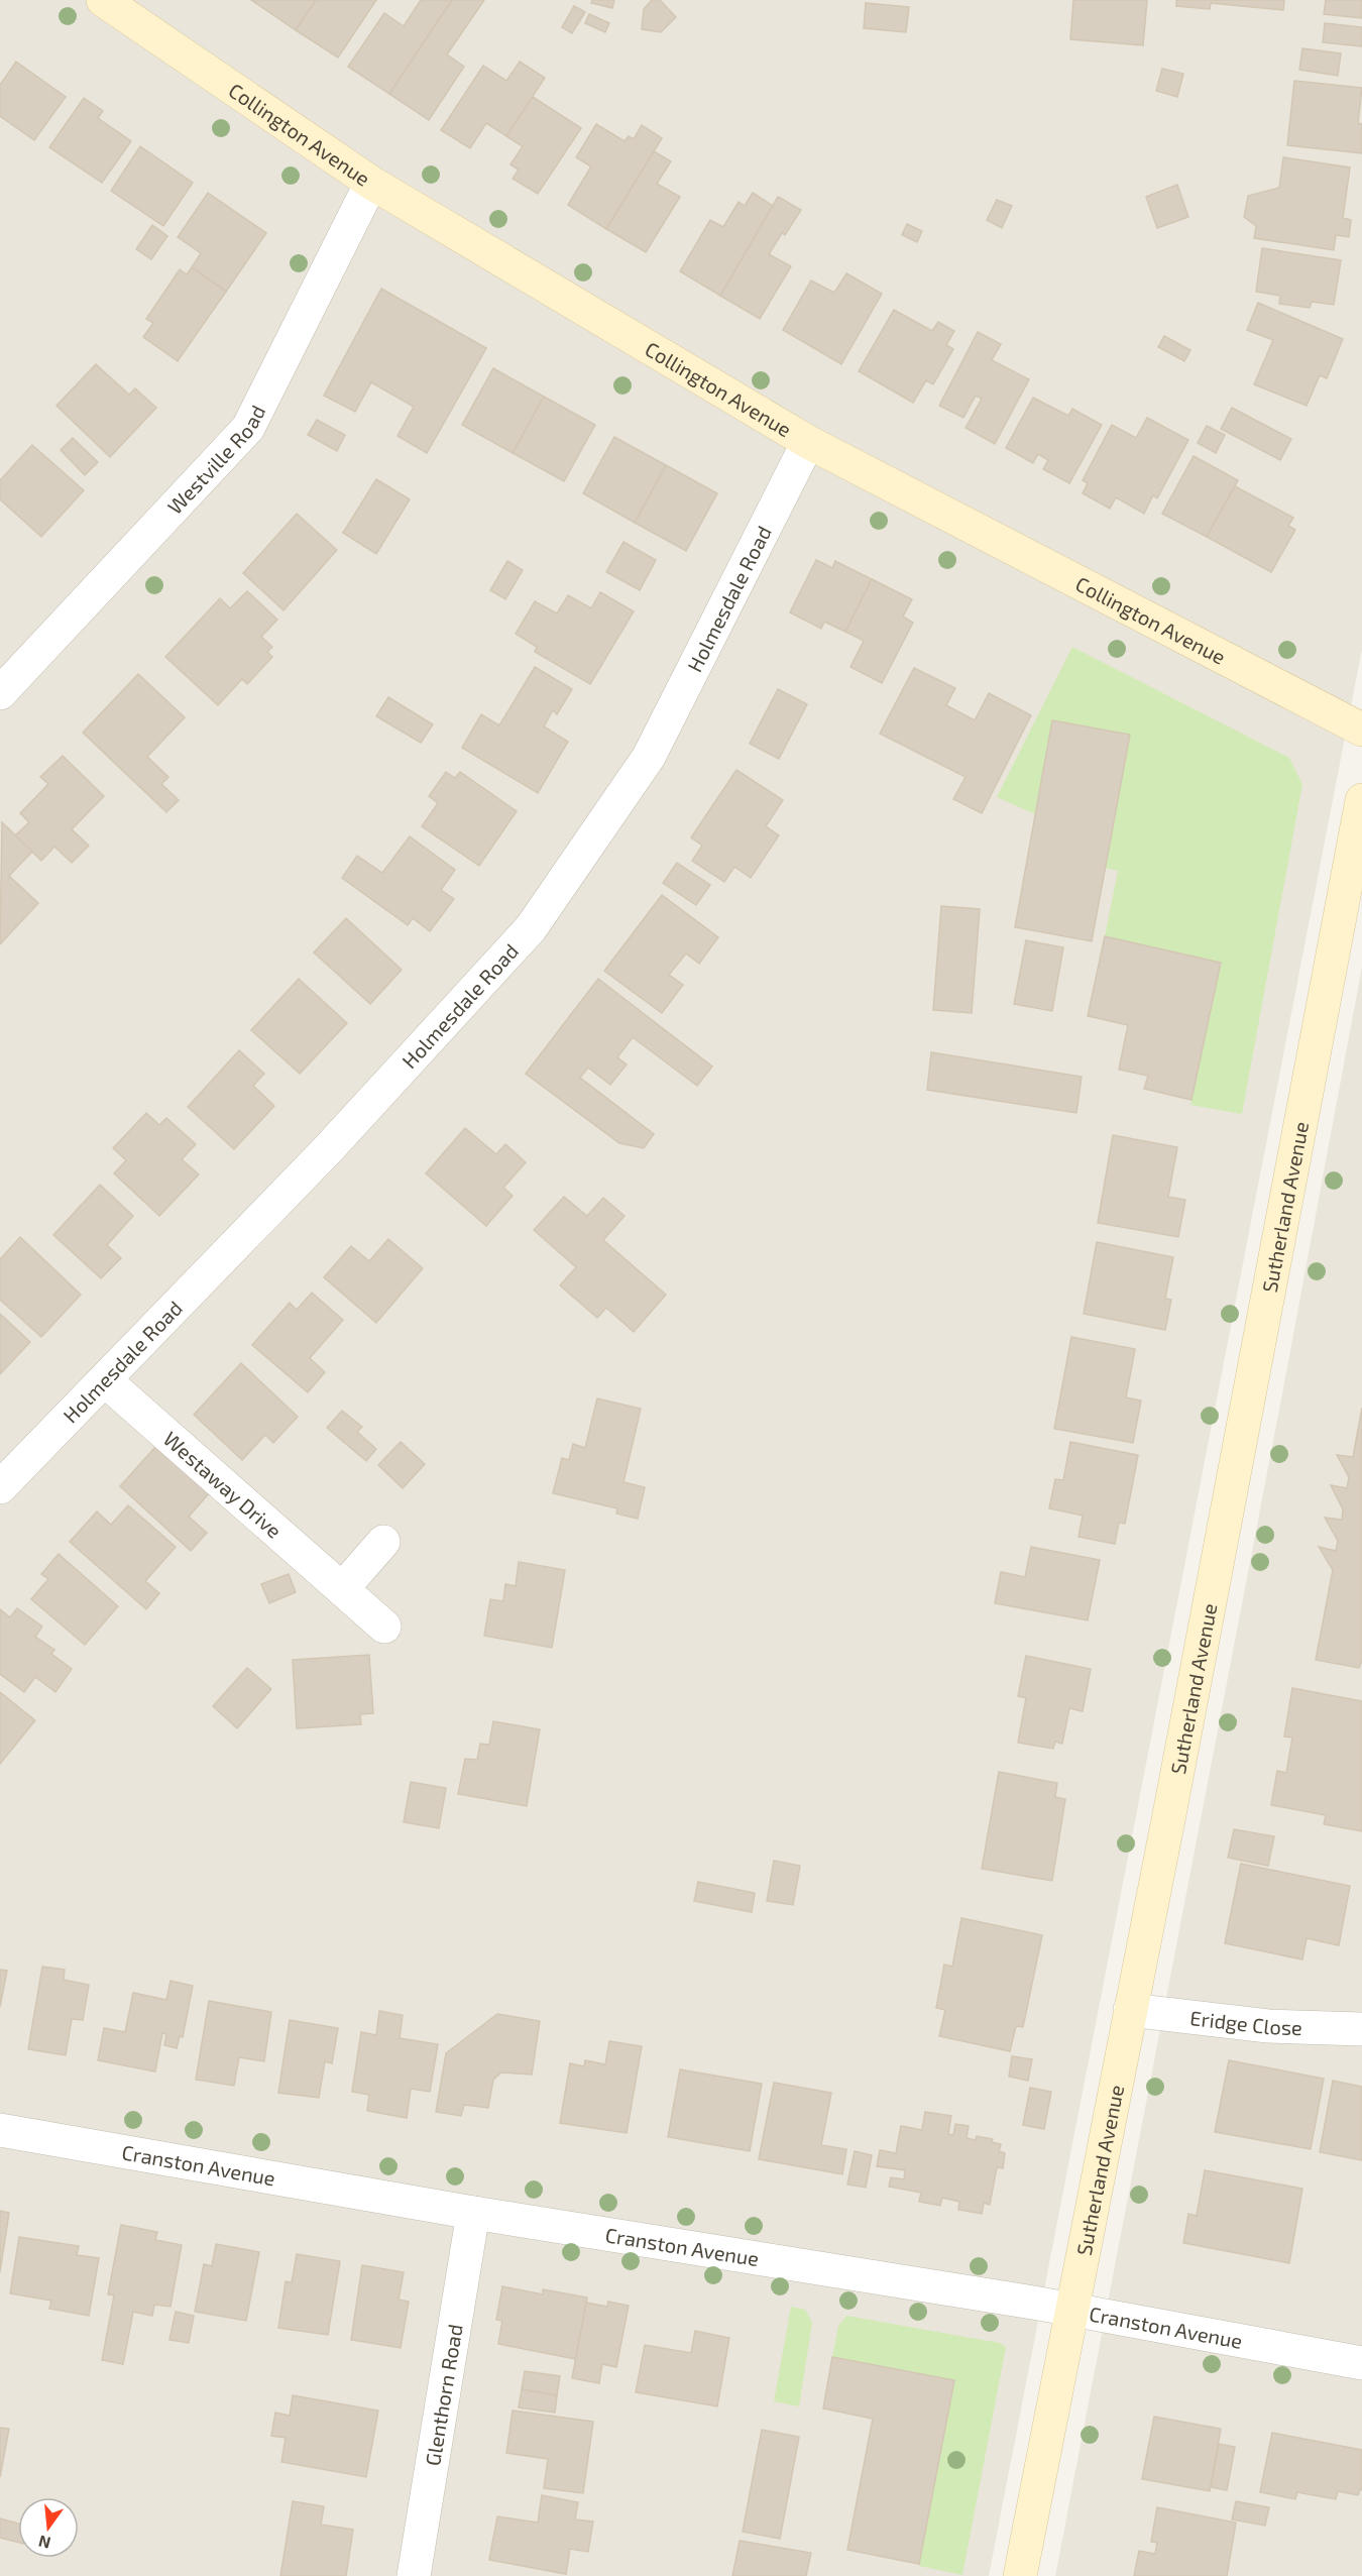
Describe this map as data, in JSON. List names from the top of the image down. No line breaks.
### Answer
{"streets":{"main road":["Collington Avenue","Sutherland Avenue"],"street":["Westville Road","Holmesdale Road","Westaway Drive","Eridge Close","Cranston Avenue","Glenthorn Road"]},"crossings":[["Collington Avenue","Westville Road"],["Collington Avenue","Holmesdale Road"],["Holmesdale Road","Westaway Drive"],["Sutherland Avenue","Eridge Close"],["Sutherland Avenue","Cranston Avenue"],["Cranston Avenue","Glenthorn Road"]],"north":"bottom"}
